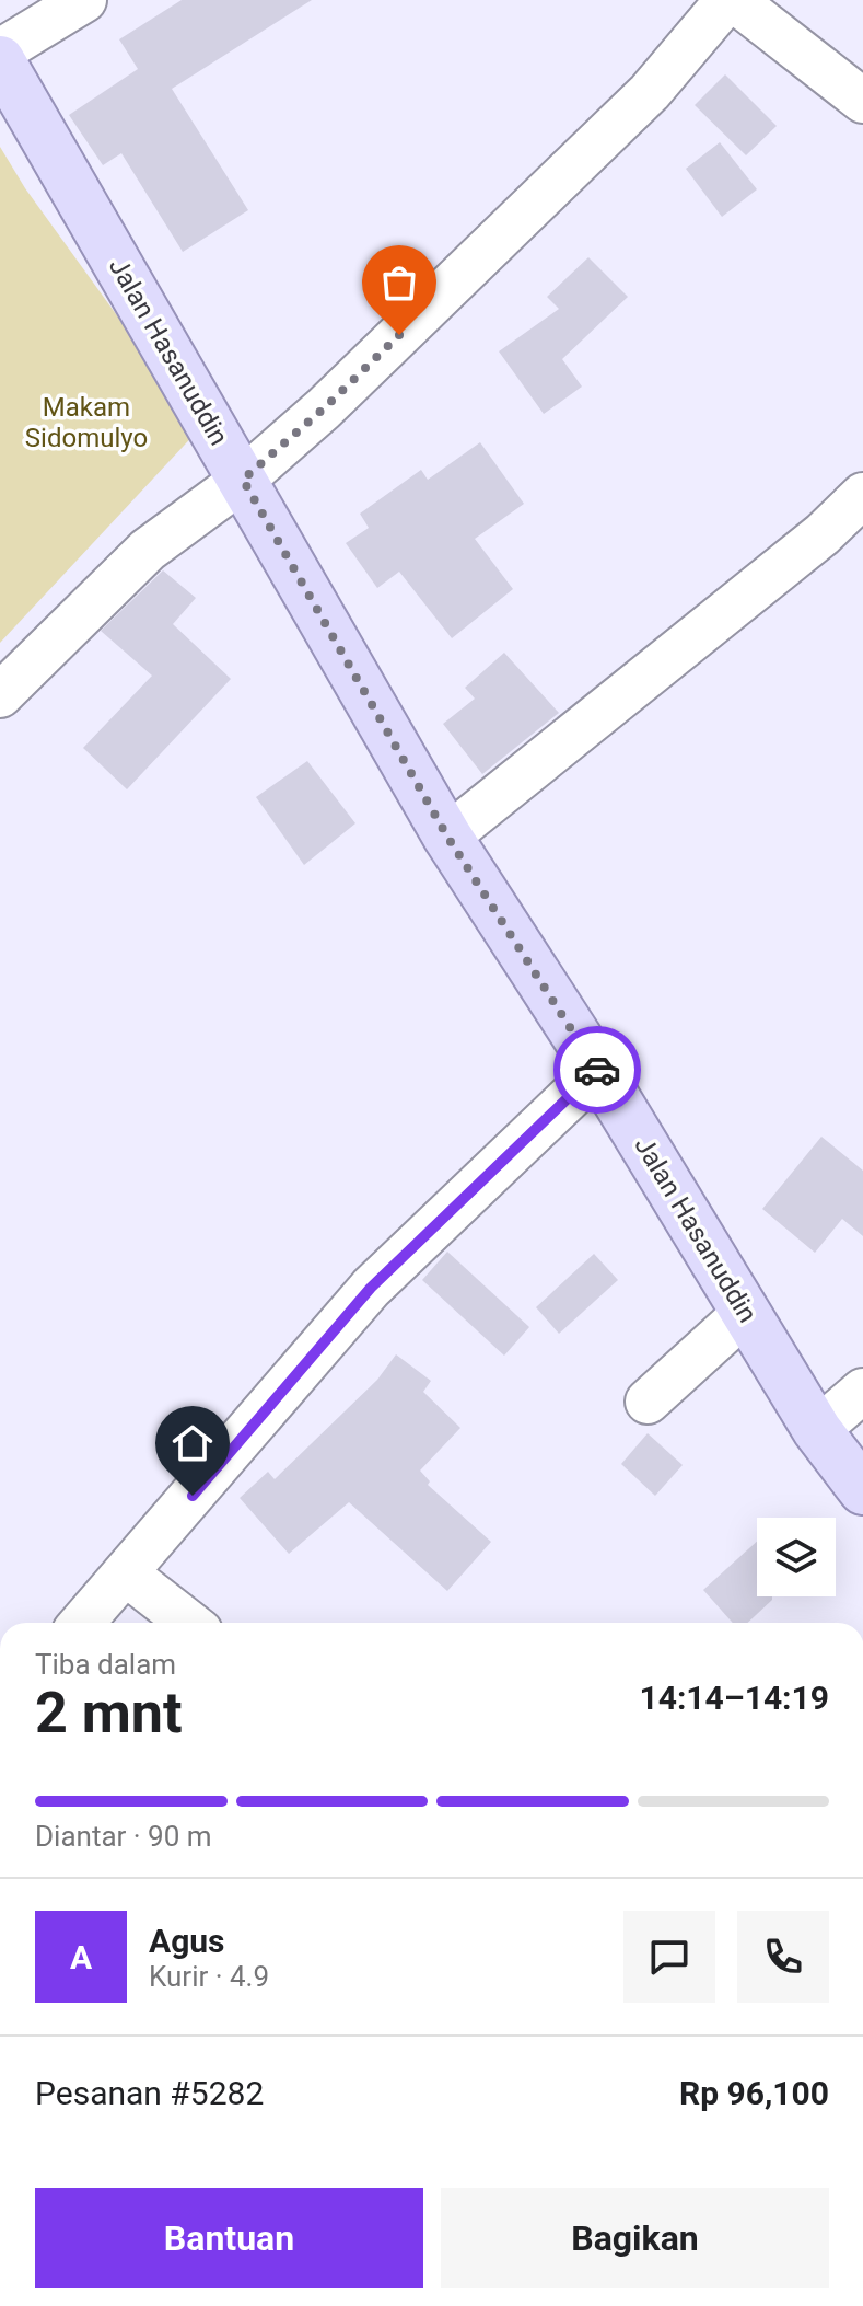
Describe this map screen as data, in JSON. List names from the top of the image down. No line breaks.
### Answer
{"streets":{"main road":["Jalan Hasanuddin"]},"parks":["Makam Sidomulyo"],"page":{"heading":["2 mnt","Tiba dalam","14:14–14:19"],"panel":["Agus","Kurir · 4.9","Pesanan #5282","Rp 96,100"],"bar":"Diantar · 90 m","round":"A","buttons":["Bantuan","Bagikan"]}}
